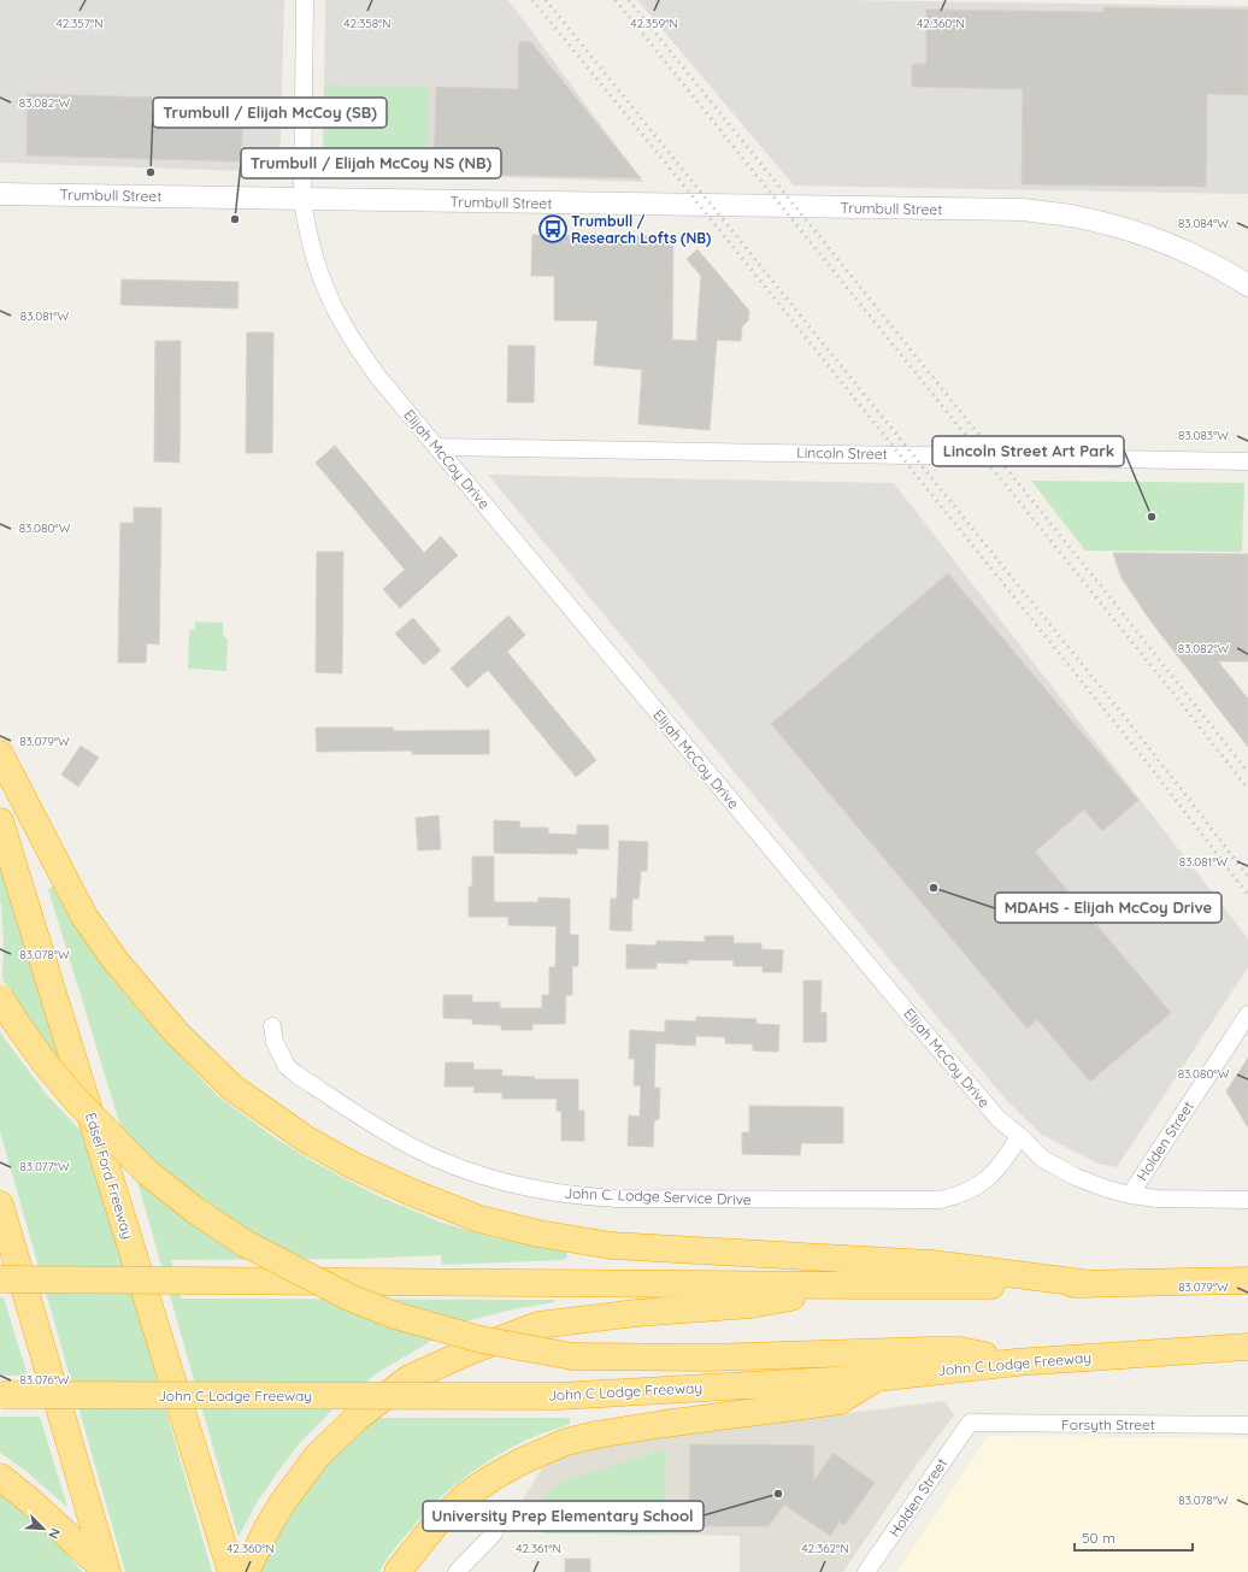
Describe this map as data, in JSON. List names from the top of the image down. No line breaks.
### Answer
{"streets":{"highway":["Edsel Ford Freeway","John C Lodge Freeway"],"street":["Trumbull Street","Lincoln Street","Elijah McCoy Drive","Holden Street","John C. Lodge Service Drive","Forsyth Street"]},"crossings":[["Trumbull Street","Elijah McCoy Drive"],["Lincoln Street","Elijah McCoy Drive"],["Elijah McCoy Drive","John C. Lodge Service Drive"],["Holden Street","Forsyth Street"]],"places":{"other":["Trumbull / Elijah McCoy (SB)","Trumbull / Elijah McCoy NS (NB)","Lincoln Street Art Park","MDAHS - Elijah McCoy Drive","University Prep Elementary School"],"bus stop":["Trumbull / Research Lofts (NB)"]},"scale_bar":"50 m","north":"bottom right","coordinates":["42.357°N","42.358°N","42.359°N","42.360°N","83.082°W","83.084°W","83.081°W","83.083°W","83.080°W","83.079°W","83.078°W","83.077°W","83.076°W","42.361°N","42.362°N"]}
